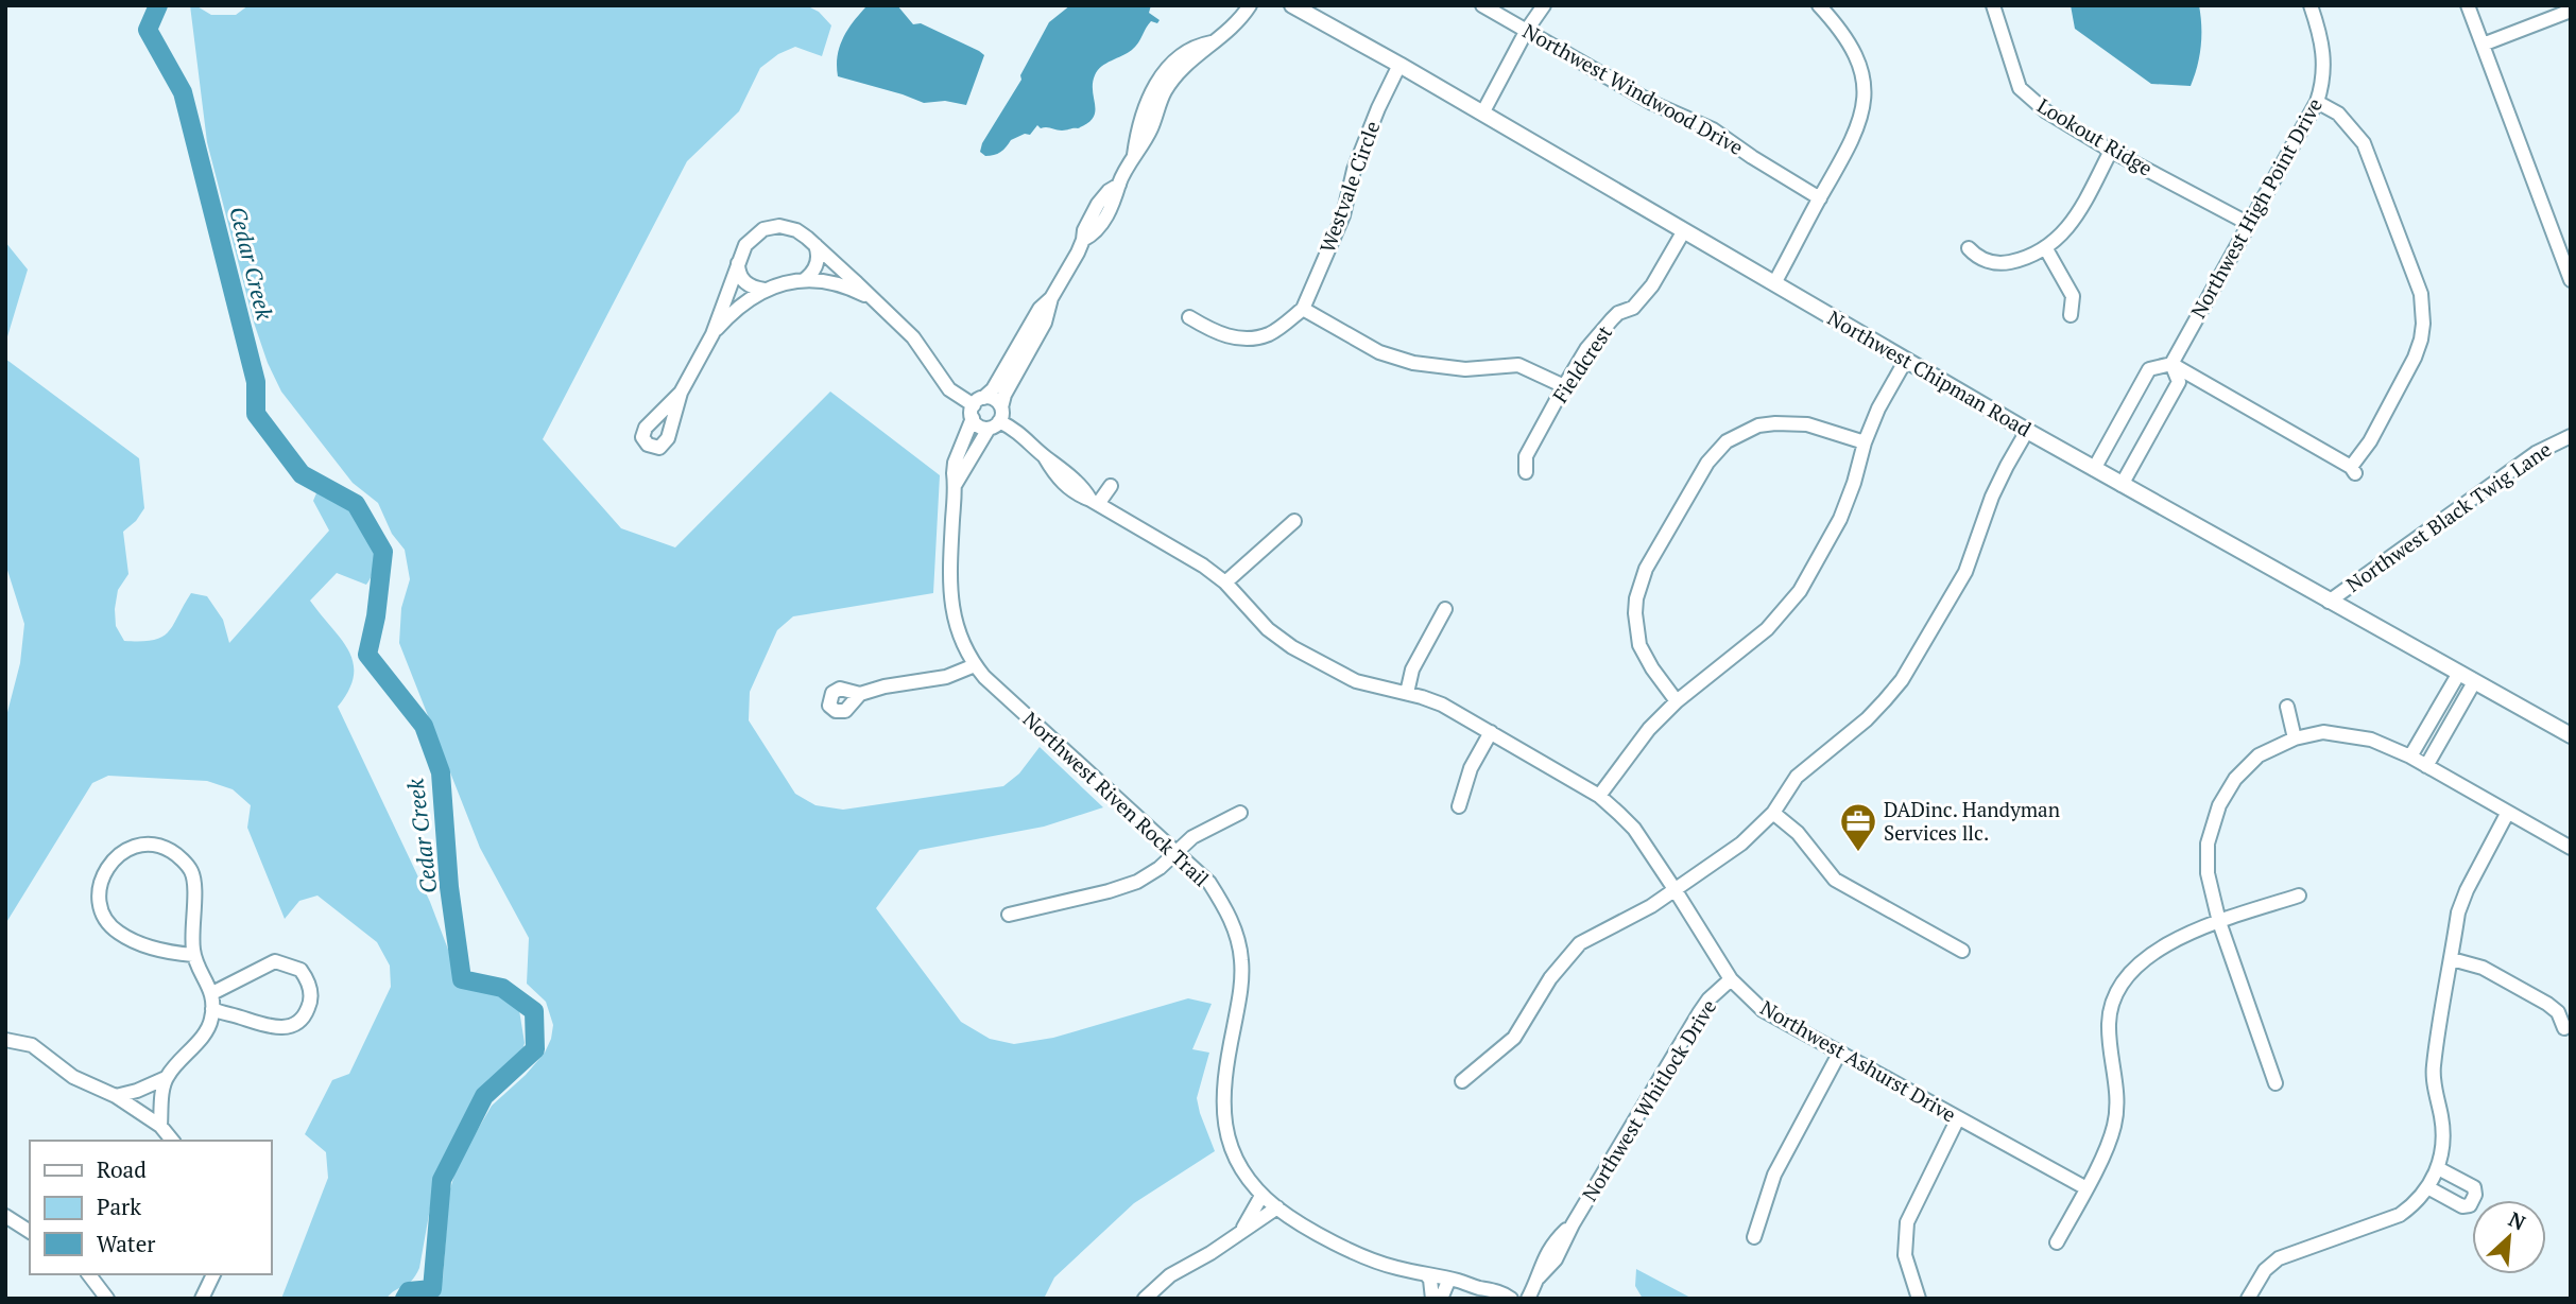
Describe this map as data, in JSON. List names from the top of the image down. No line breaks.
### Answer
{"streets":{"main road":["Northwest Chipman Road"],"street":["Northwest Windwood Drive","Lookout Ridge","Westvale Circle","Northwest High Point Drive","Fieldcrest","Northwest Black Twig Lane","Northwest Riven Rock Trail","Northwest Ashurst Drive","Northwest Whitlock Drive"]},"crossings":[["Lookout Ridge","Northwest High Point Drive"],["Westvale Circle","Northwest Chipman Road"],["Northwest High Point Drive","Northwest Chipman Road"],["Fieldcrest","Northwest Chipman Road"],["Northwest Chipman Road","Northwest Black Twig Lane"],["Northwest Riven Rock Trail","Northwest Ashurst Drive"],["Northwest Ashurst Drive","Northwest Whitlock Drive"]],"water":["Cedar Creek"],"places":{"office":["DADinc. Handyman Services llc."]},"legend":["Road","Park","Water"],"north":"top right"}
